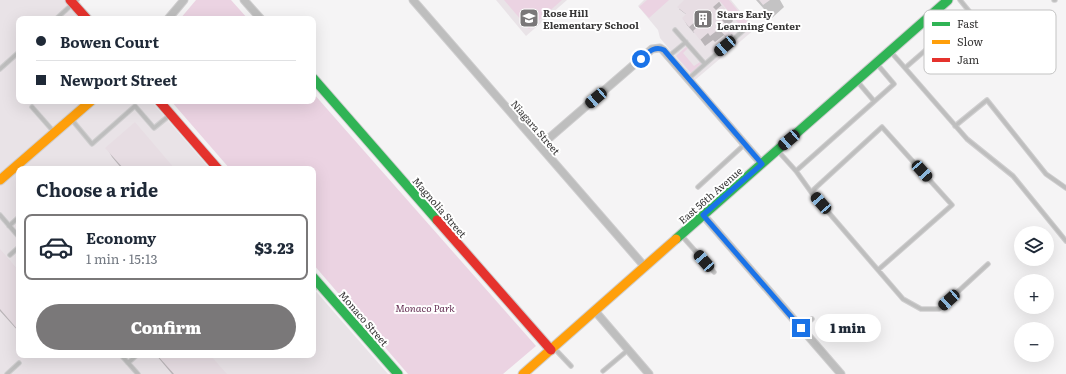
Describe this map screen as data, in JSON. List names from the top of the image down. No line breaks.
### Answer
{"streets":{"street":["Niagara Street","East 56th Avenue","Magnolia Street","Monaco Street"]},"crossings":[["Niagara Street","East 56th Avenue"],["East 56th Avenue","Magnolia Street"]],"parks":["Monaco Park"],"places":{"school or university":["Rose Hill Elementary School"],"building":["Stars Early Learning Center"]},"legend":["Fast","Slow","Jam"],"page":{"banner":["Bowen Court","Newport Street"],"heading":"Choose a ride","list":[{"name":"Economy","note":"1 min · 15:13","value":"$3.23"}],"map_buttons":["+","−"],"buttons":"Confirm","bubble":"1 min"}}
